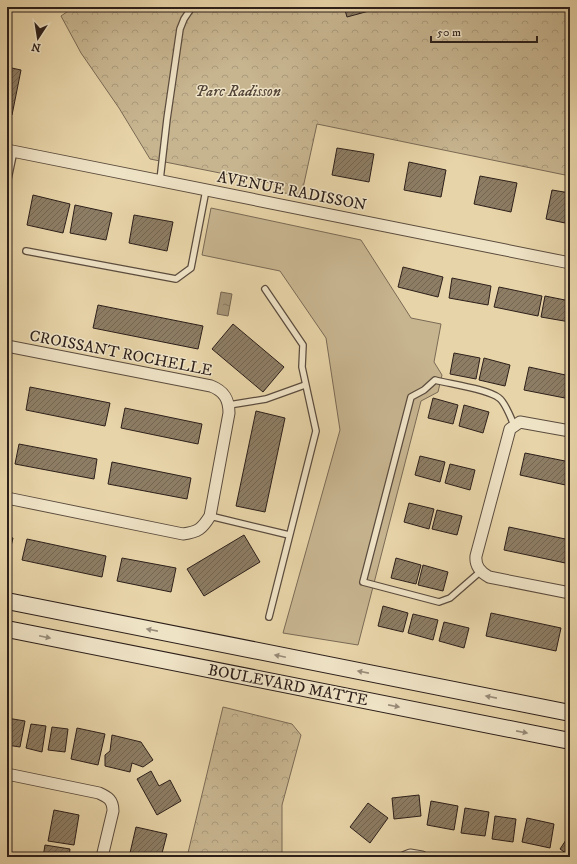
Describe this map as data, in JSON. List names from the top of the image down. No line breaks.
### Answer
{"streets":{"main road":["BOULEVARD MATTE"],"street":["AVENUE RADISSON","CROISSANT ROCHELLE"]},"parks":["Parc Radisson"],"scale_bar":"50 m","north":"bottom"}
